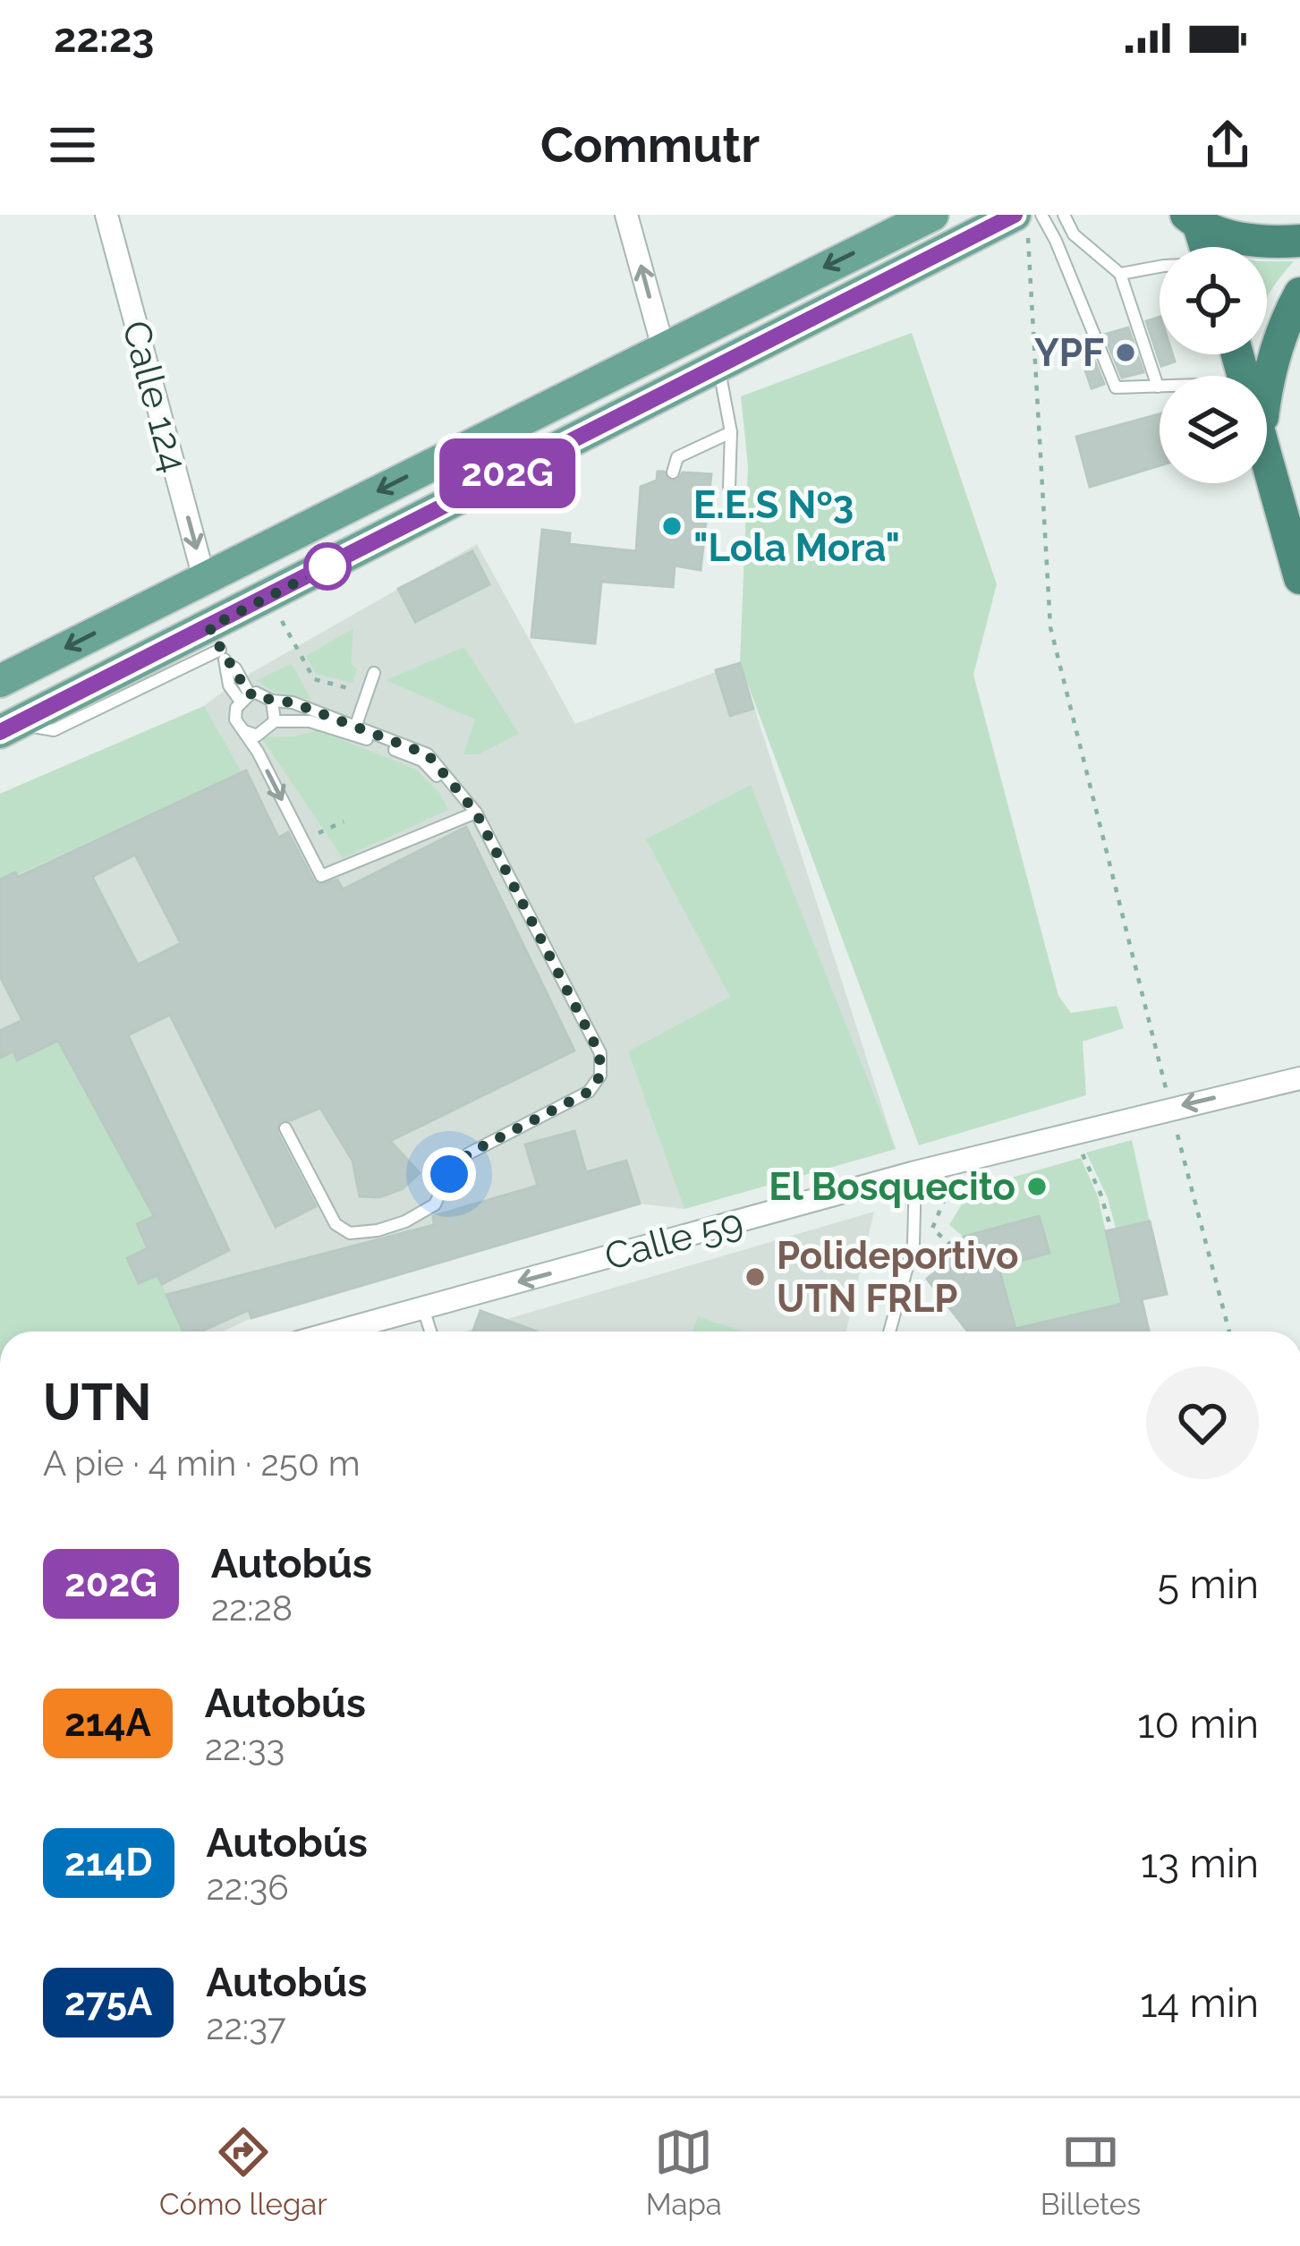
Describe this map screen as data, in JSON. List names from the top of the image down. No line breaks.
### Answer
{"streets":{"street":["Calle 124","Calle 59"]},"one_way":["Calle 124","Calle 59"],"places":["YPF","E.E.S Nº3 \"Lola Mora\"","El Bosquecito","Polideportivo UTN FRLP"],"lines":["bus line 202G"],"page":{"status":"22:23","header":"Commutr","on_map":"202G","heading":["UTN","A pie · 4 min · 250 m"],"list":[{"mark":"202G","name":"Autobús","note":"22:28","value":"5 min"},{"mark":"214A","name":"Autobús","note":"22:33","value":"10 min"},{"mark":"214D","name":"Autobús","note":"22:36","value":"13 min"},{"mark":"275A","name":"Autobús","note":"22:37","value":"14 min"}],"tabs":["Cómo llegar","Mapa","Billetes"]}}
